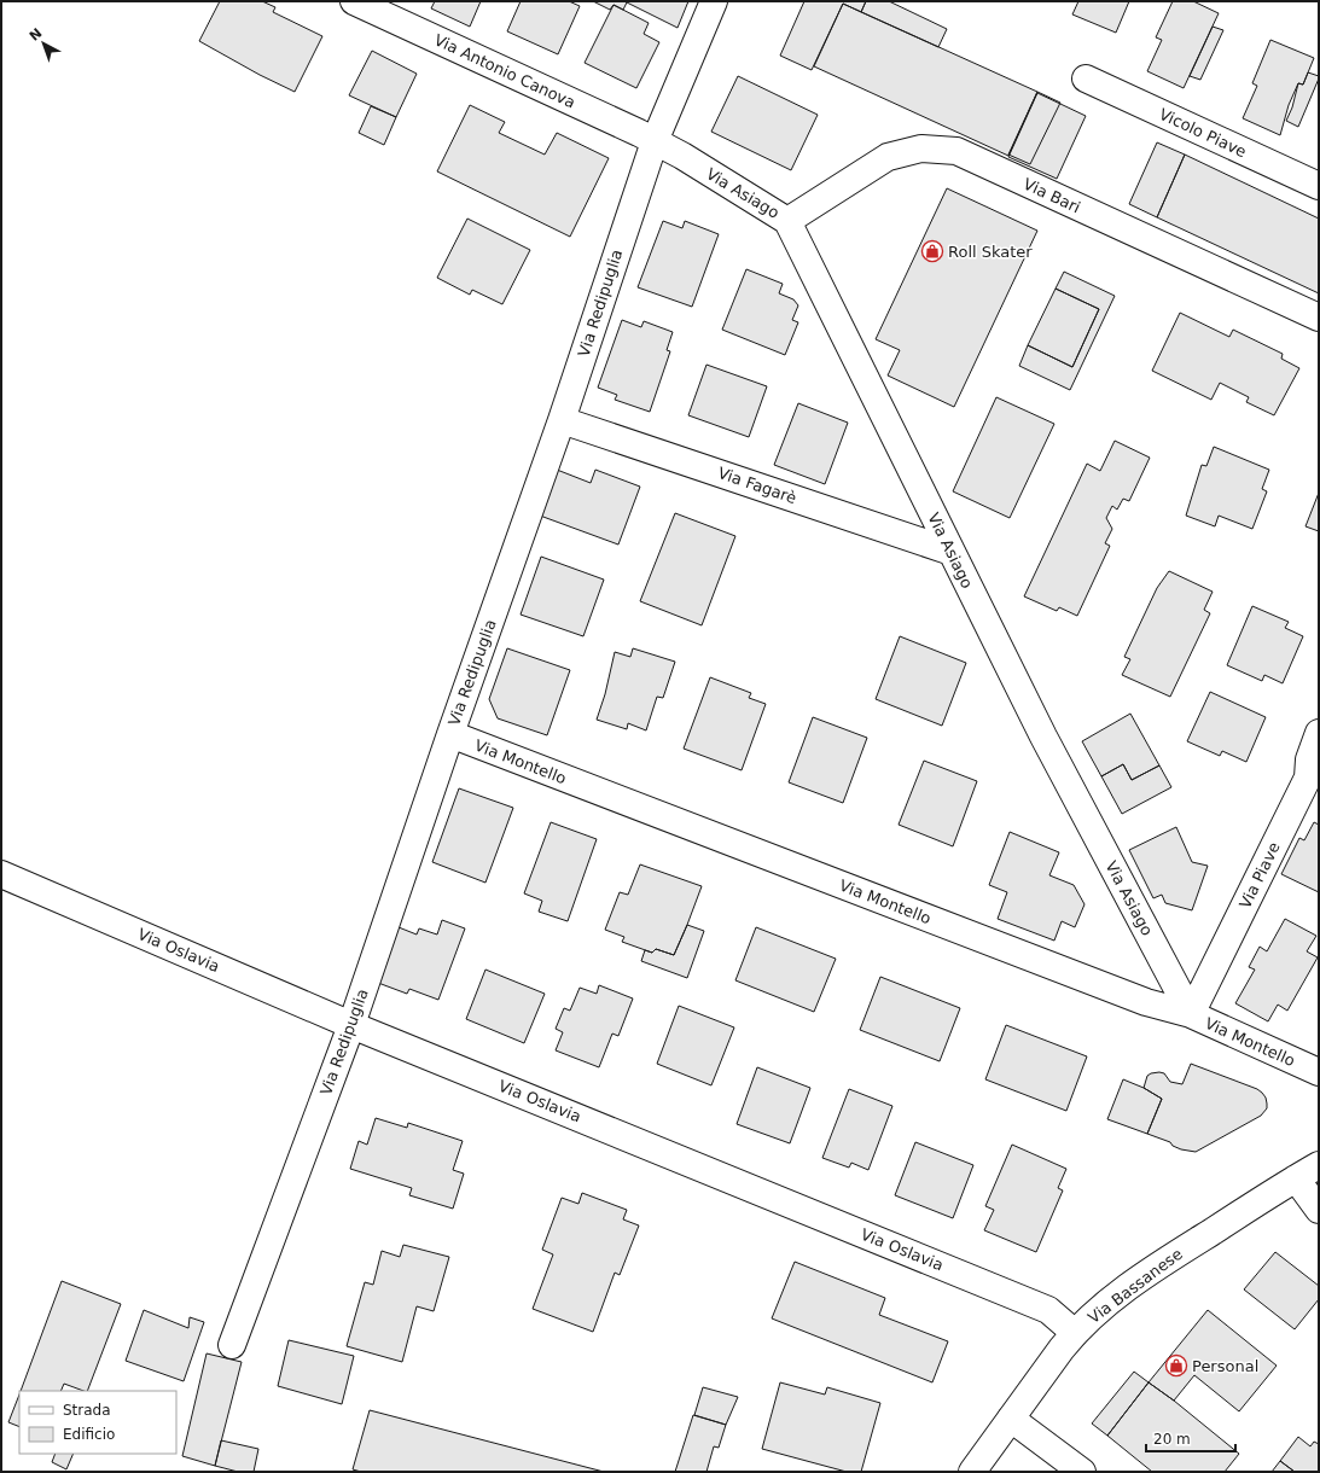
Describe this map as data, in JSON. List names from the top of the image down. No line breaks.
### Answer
{"streets":{"street":["Via Antonio Canova","Vicolo Piave","Via Asiago","Via Bari","Via Redipuglia","Via Fagarè","Via Montello","Via Piave","Via Oslavia","Via Bassanese"]},"crossings":[["Via Antonio Canova","Via Asiago"],["Via Antonio Canova","Via Redipuglia"],["Via Asiago","Via Bari"],["Via Asiago","Via Redipuglia"],["Via Asiago","Via Fagarè"],["Via Asiago","Via Montello"],["Via Asiago","Via Piave"],["Via Redipuglia","Via Fagarè"],["Via Redipuglia","Via Montello"],["Via Redipuglia","Via Oslavia"],["Via Montello","Via Piave"],["Via Oslavia","Via Bassanese"]],"places":{"shop":["Roll Skater","Personal"]},"legend":["Strada","Edificio"],"scale_bar":"20 m","north":"top left"}
